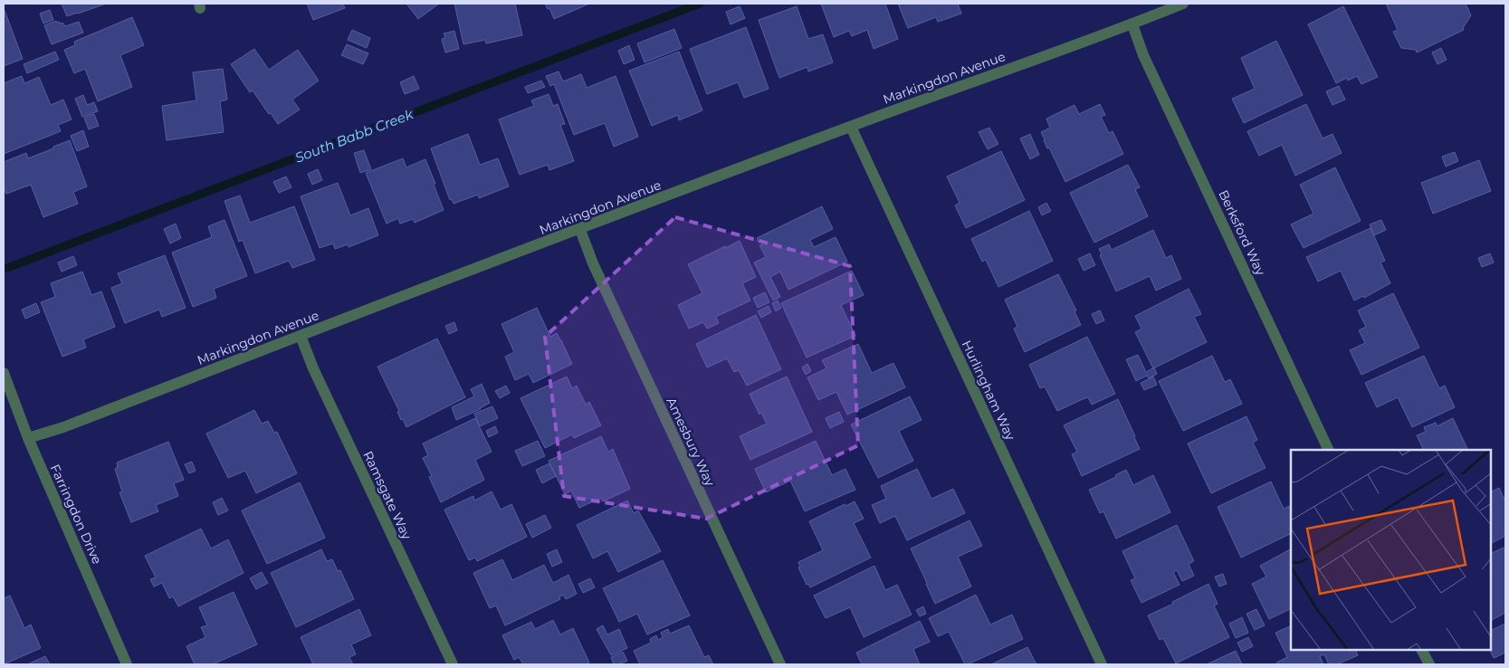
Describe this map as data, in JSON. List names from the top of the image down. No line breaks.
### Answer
{"streets":{"street":["Markingdon Avenue","Berksford Way","Hurlingham Way","Amesbury Way","Ramsgate Way","Farringdon Drive"]},"crossings":[["Markingdon Avenue","Berksford Way"],["Markingdon Avenue","Hurlingham Way"],["Markingdon Avenue","Amesbury Way"],["Markingdon Avenue","Ramsgate Way"],["Markingdon Avenue","Farringdon Drive"]],"water":["South Babb Creek"]}
